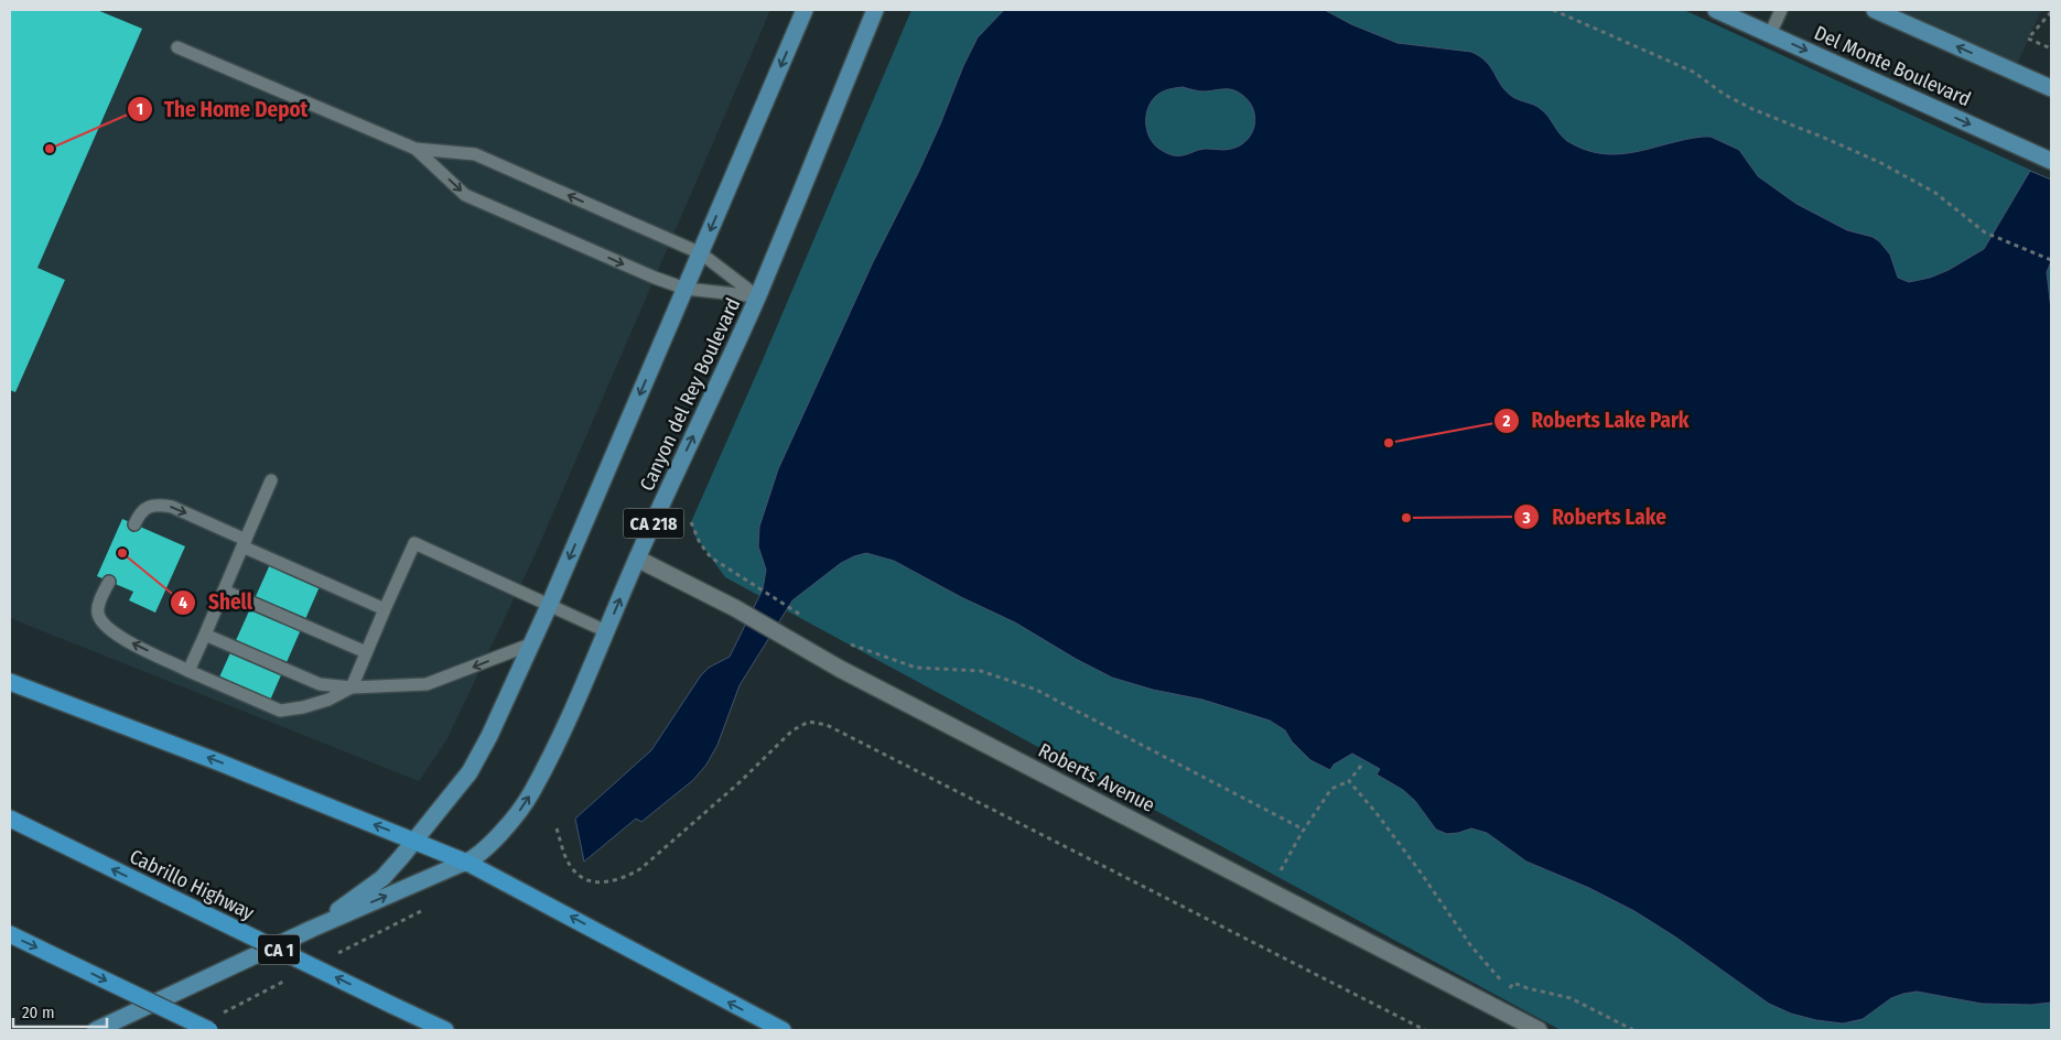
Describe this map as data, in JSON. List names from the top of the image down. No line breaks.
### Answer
{"streets":{"highway":["Cabrillo Highway","CA 1"],"main road":["Del Monte Boulevard","Canyon del Rey Boulevard","CA 218"],"street":["Roberts Avenue"]},"crossings":[["Canyon del Rey Boulevard","Roberts Avenue"]],"places":["The Home Depot","Roberts Lake Park","Roberts Lake","Shell"],"scale_bar":"20 m"}
